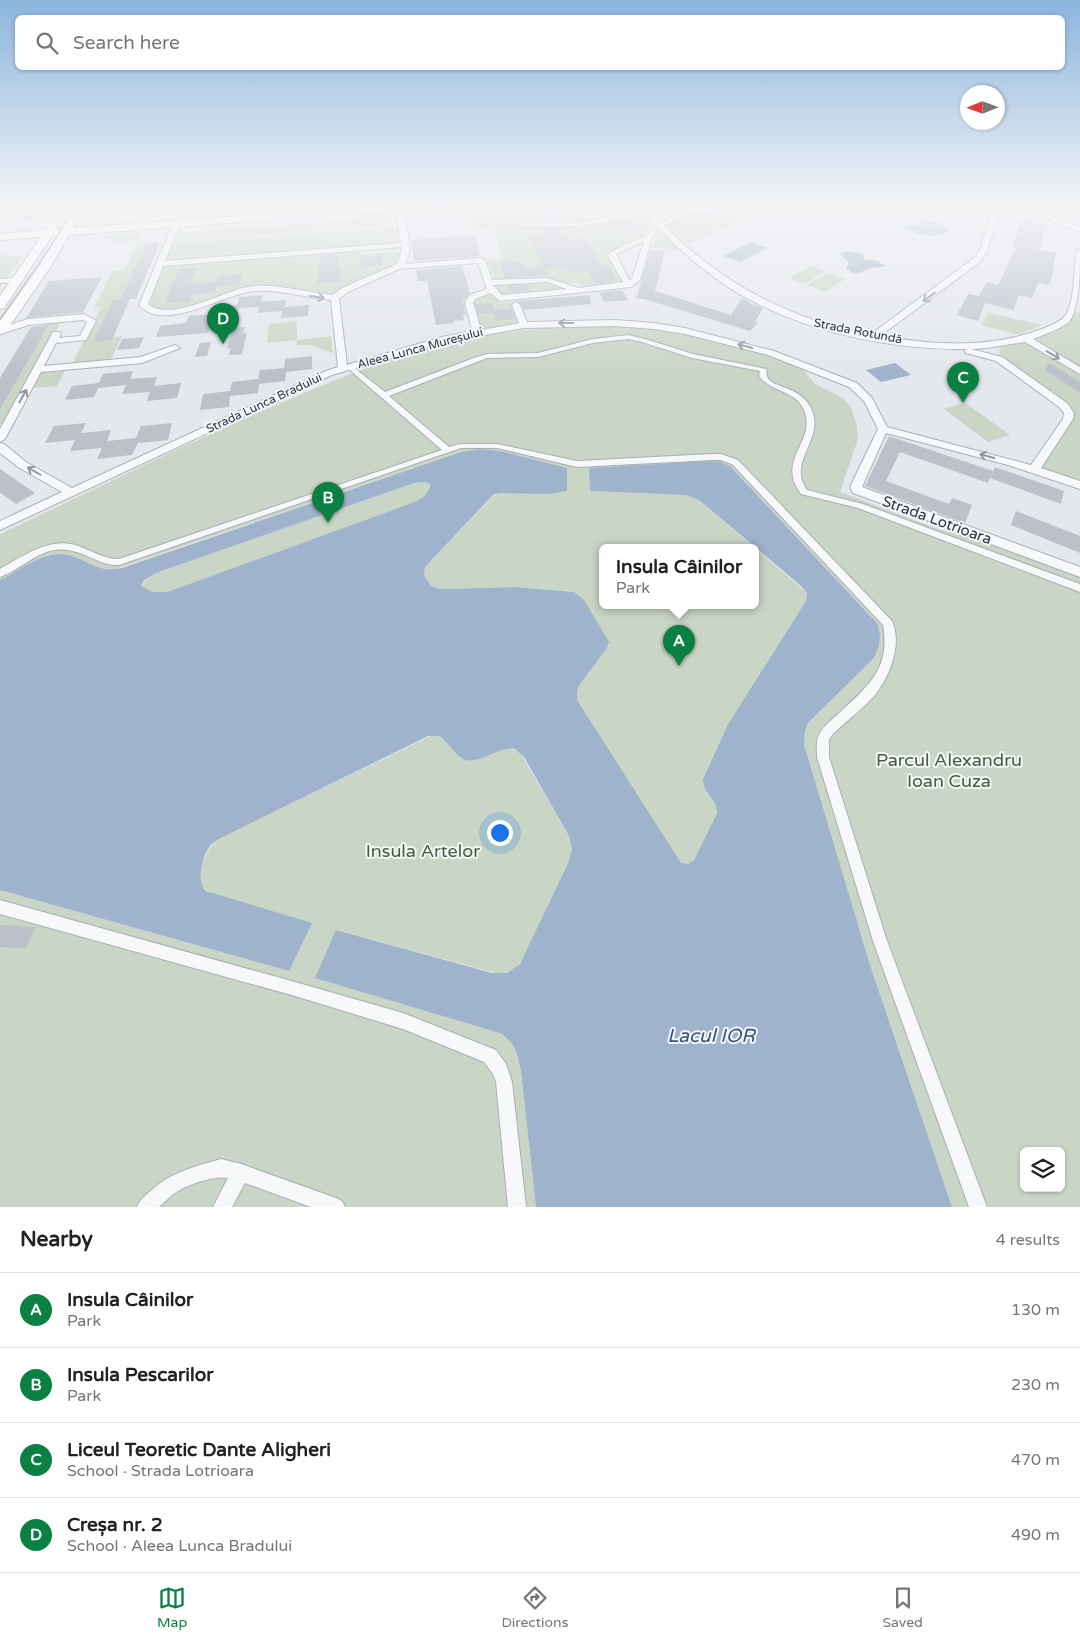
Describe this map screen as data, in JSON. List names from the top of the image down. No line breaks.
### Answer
{"streets":{"street":["Strada Rotundă","Aleea Lunca Mureșului","Strada Lunca Bradului","Strada Lotrioara"]},"crossings":[["Aleea Lunca Mureșului","Strada Lunca Bradului"],["Aleea Lunca Mureșului","Strada Lotrioara"]],"water":["Lacul IOR"],"parks":["Parcul Alexandru Ioan Cuza","Insula Artelor"],"north":"left","page":{"search":"Search here","pins":["D","C","B","A"],"popup":["Insula Câinilor","Park"],"heading":["Nearby","4 results"],"list":[{"mark":"A","name":"Insula Câinilor","note":"Park","value":"130 m"},{"mark":"B","name":"Insula Pescarilor","note":"Park","value":"230 m"},{"mark":"C","name":"Liceul Teoretic Dante Aligheri","note":"School · Strada Lotrioara","value":"470 m"},{"mark":"D","name":"Creșa nr. 2","note":"School · Aleea Lunca Bradului","value":"490 m"}],"nav":["Map","Directions","Saved"]}}
